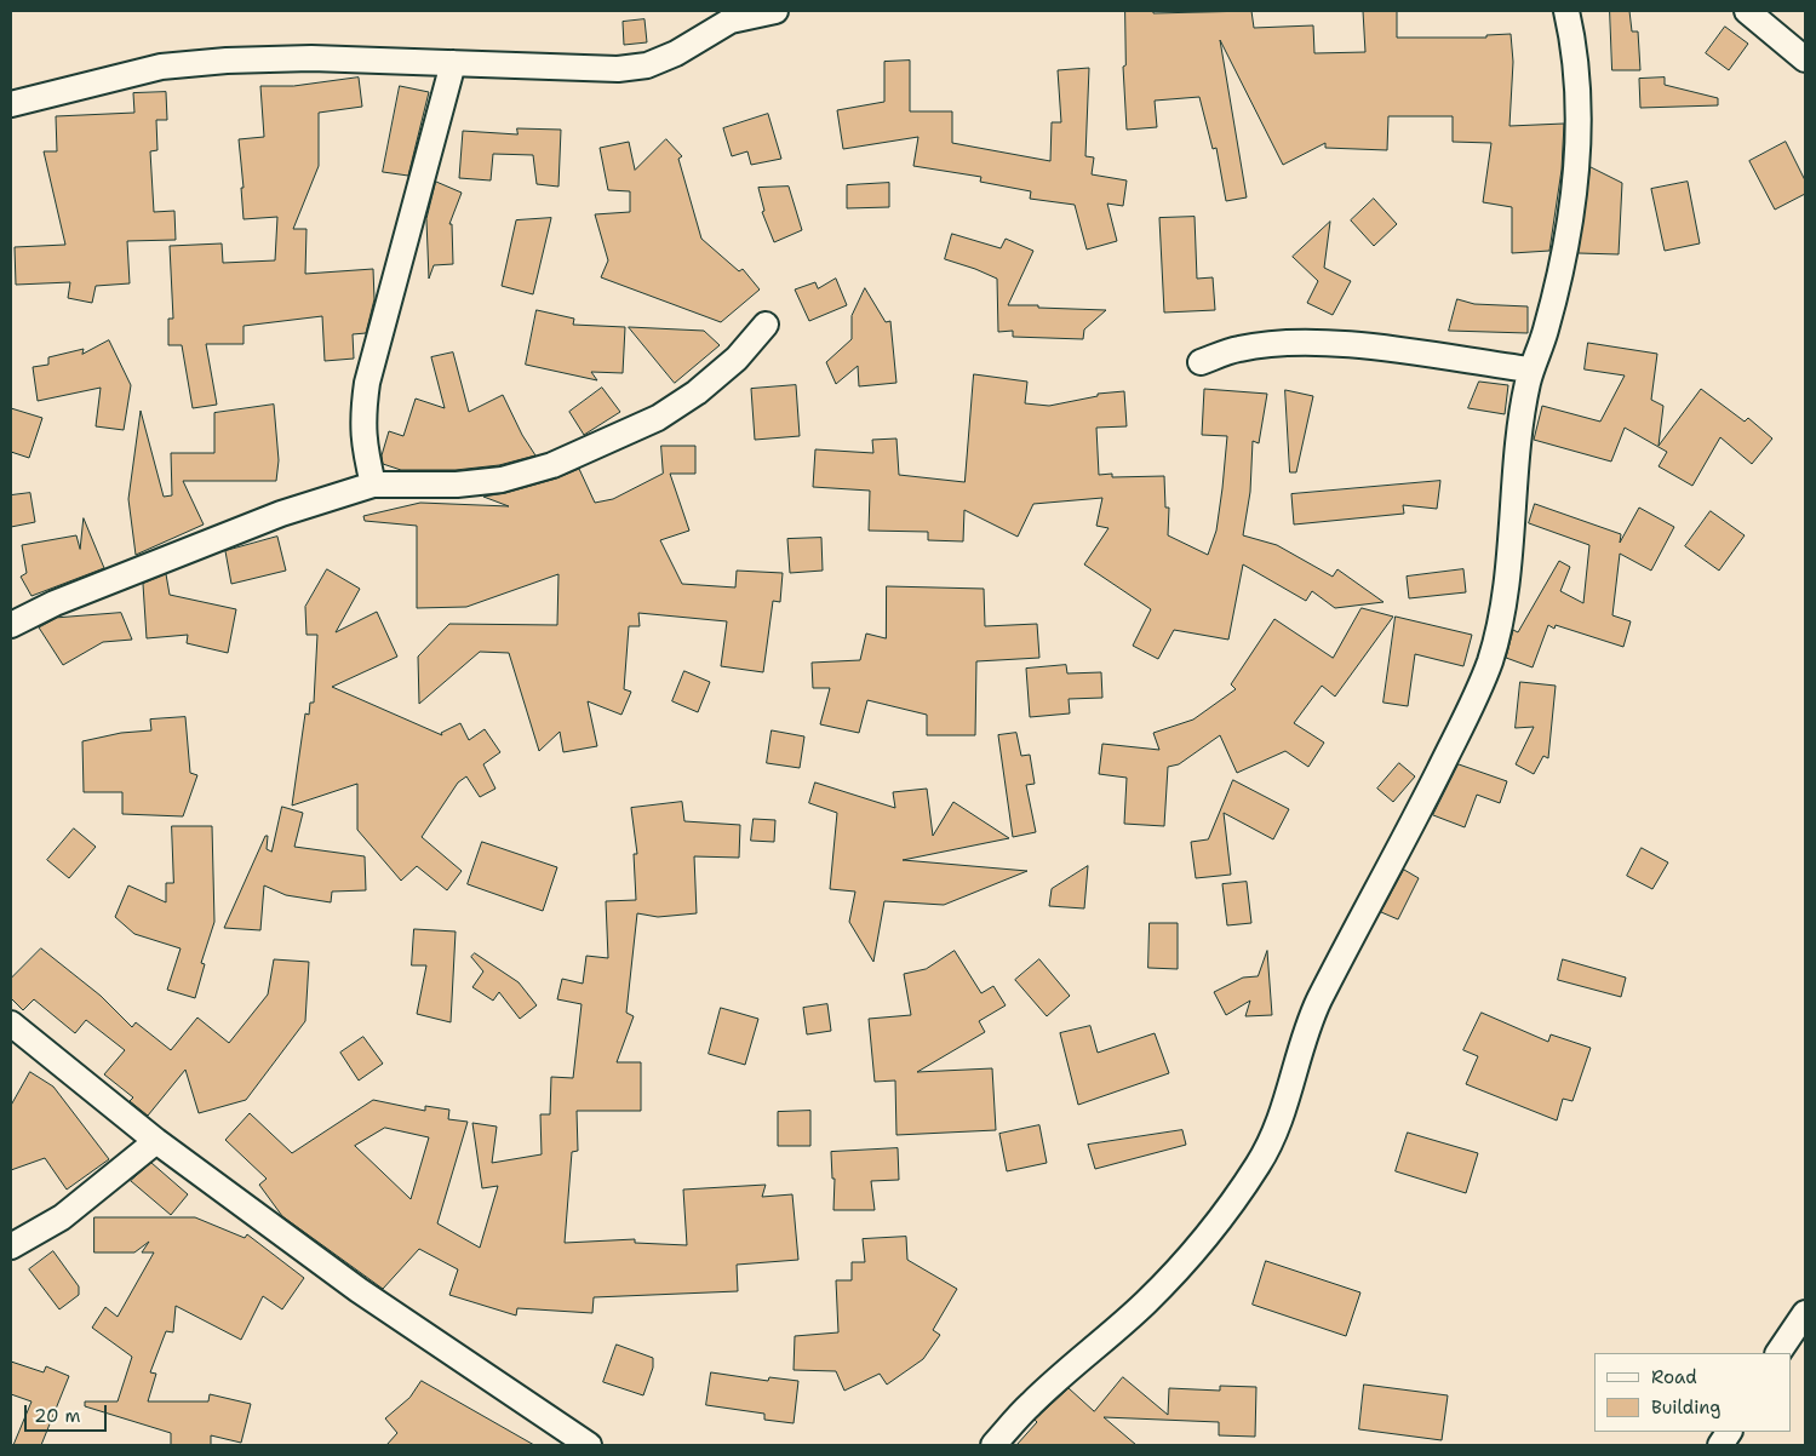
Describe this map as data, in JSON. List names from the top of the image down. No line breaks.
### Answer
{"legend":["Road","Building"],"scale_bar":"20 m"}
